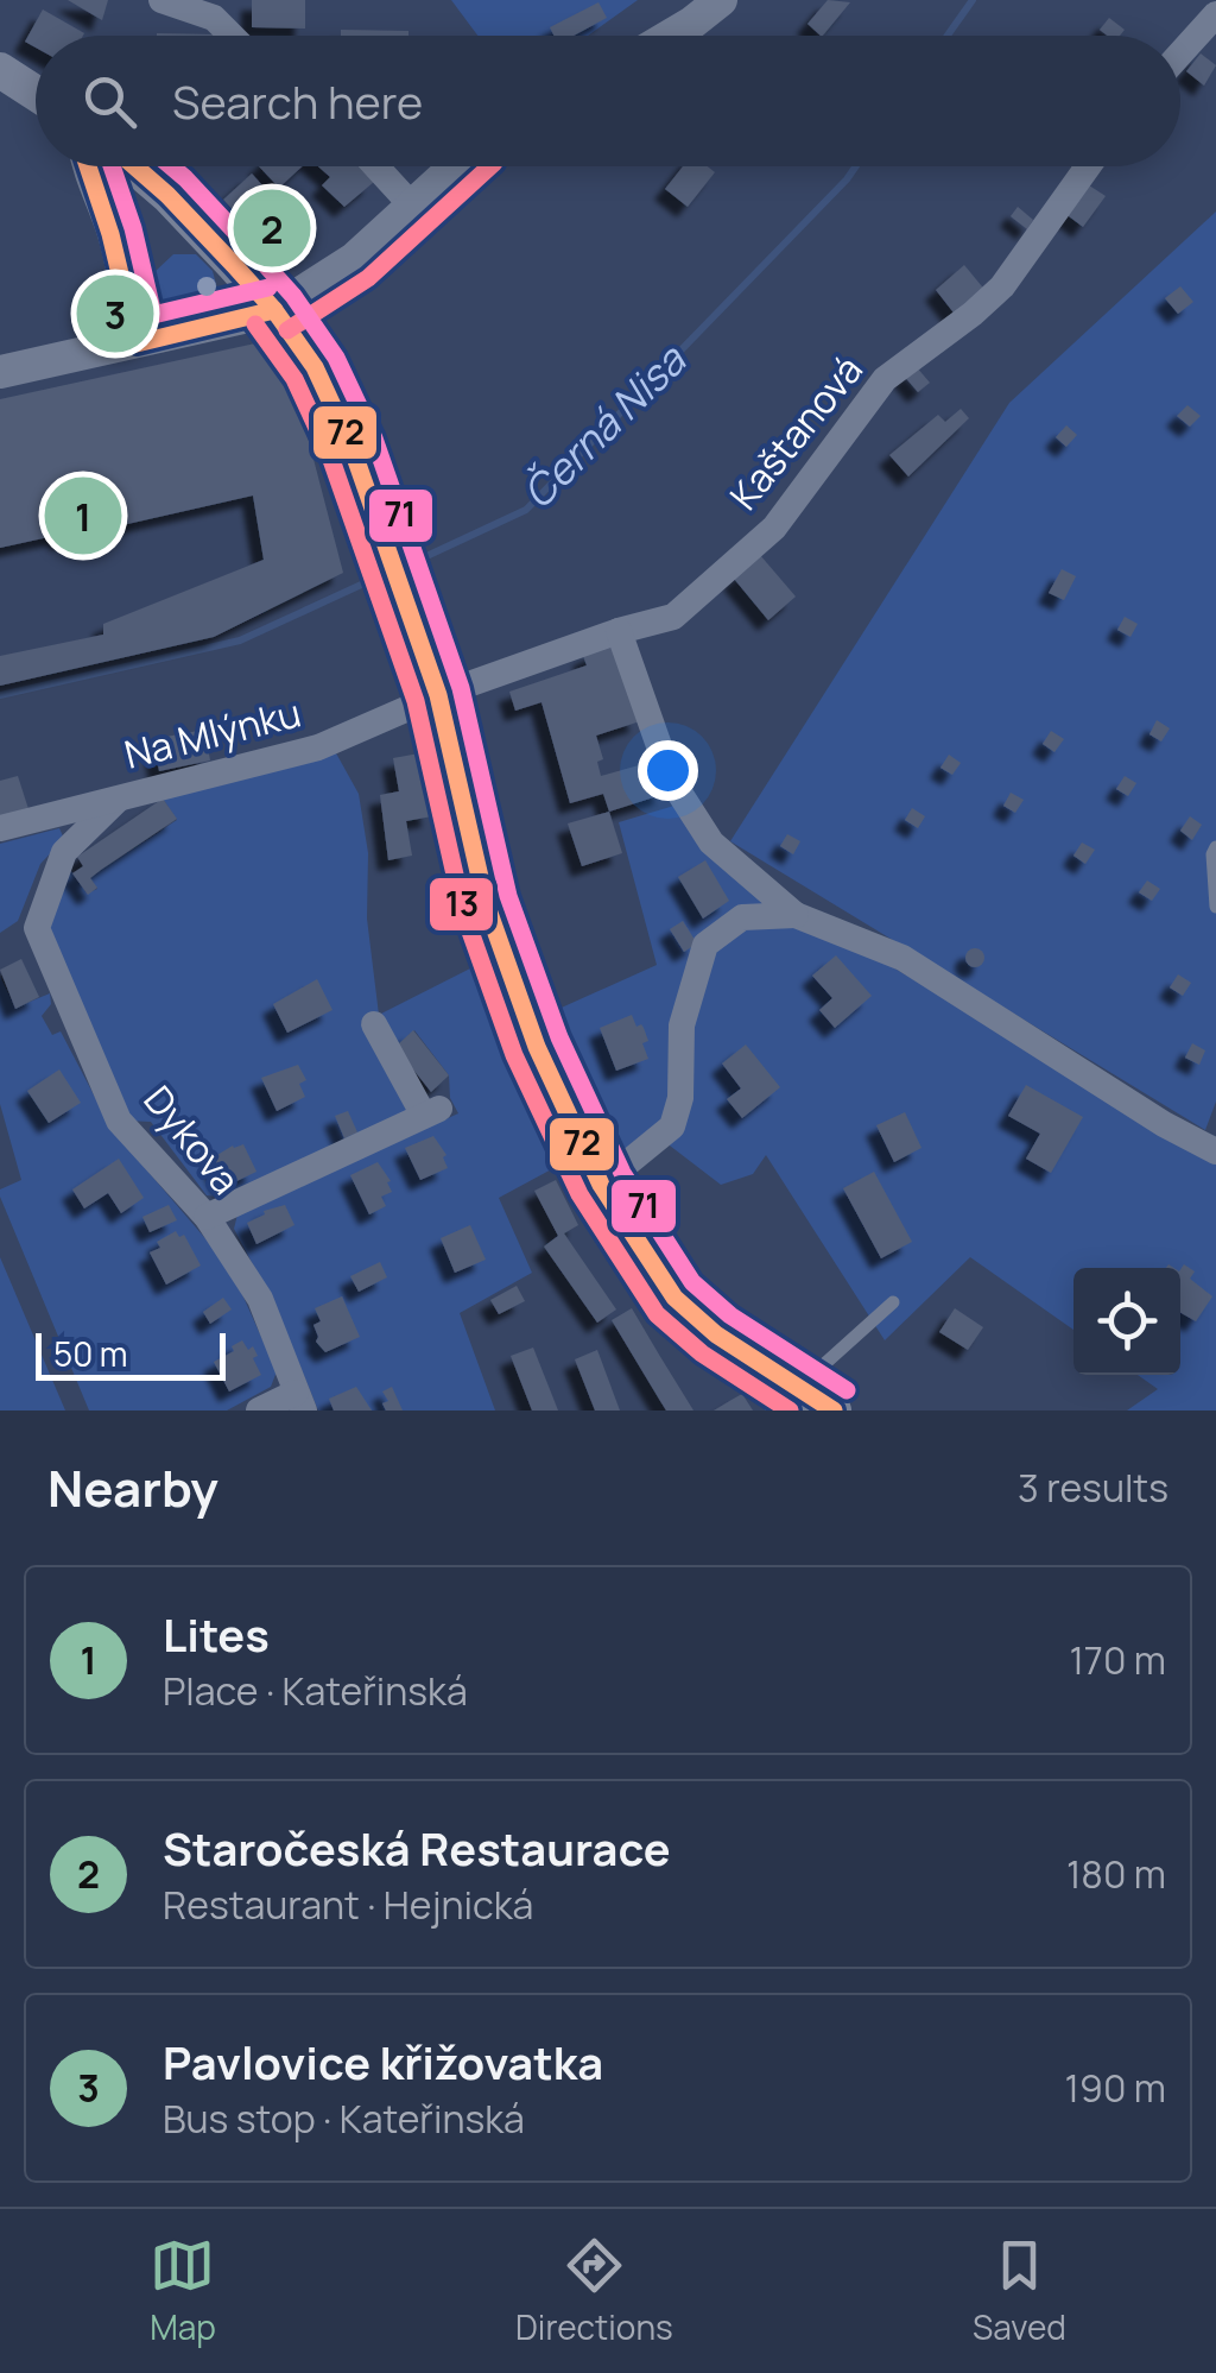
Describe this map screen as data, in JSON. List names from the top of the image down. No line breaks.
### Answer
{"streets":{"street":["Kaštanová","Na Mlýnku","Dykova"]},"crossings":[["Kaštanová","Na Mlýnku"],["Na Mlýnku","Dykova"]],"water":["Černá Nisa"],"lines":["transit line 72","transit line 13","transit line 71"],"scale_bar":"50 m","page":{"search":"Search here","pins":["2","3","1"],"scale":"50 m","heading":["Nearby","3 results"],"list":[{"mark":"1","name":"Lites","note":"Place · Kateřinská","value":"170 m"},{"mark":"2","name":"Staročeská Restaurace","note":"Restaurant · Hejnická","value":"180 m"},{"mark":"3","name":"Pavlovice křižovatka","note":"Bus stop · Kateřinská","value":"190 m"}],"nav":["Map","Directions","Saved"]}}
